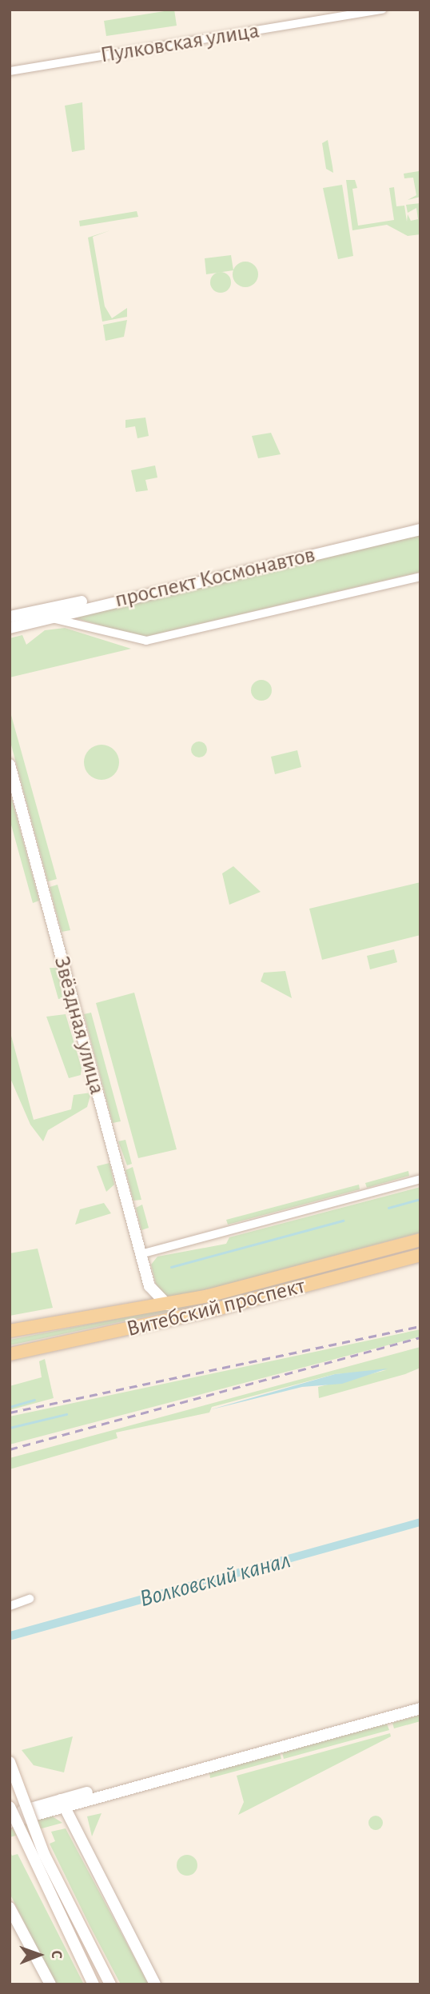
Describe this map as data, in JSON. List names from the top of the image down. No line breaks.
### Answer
{"streets":{"main road":["Витебский проспект"],"street":["Пулковская улица","проспект Космонавтов","Звёздная улица"]},"water":["Волковский канал"],"north":"right"}
